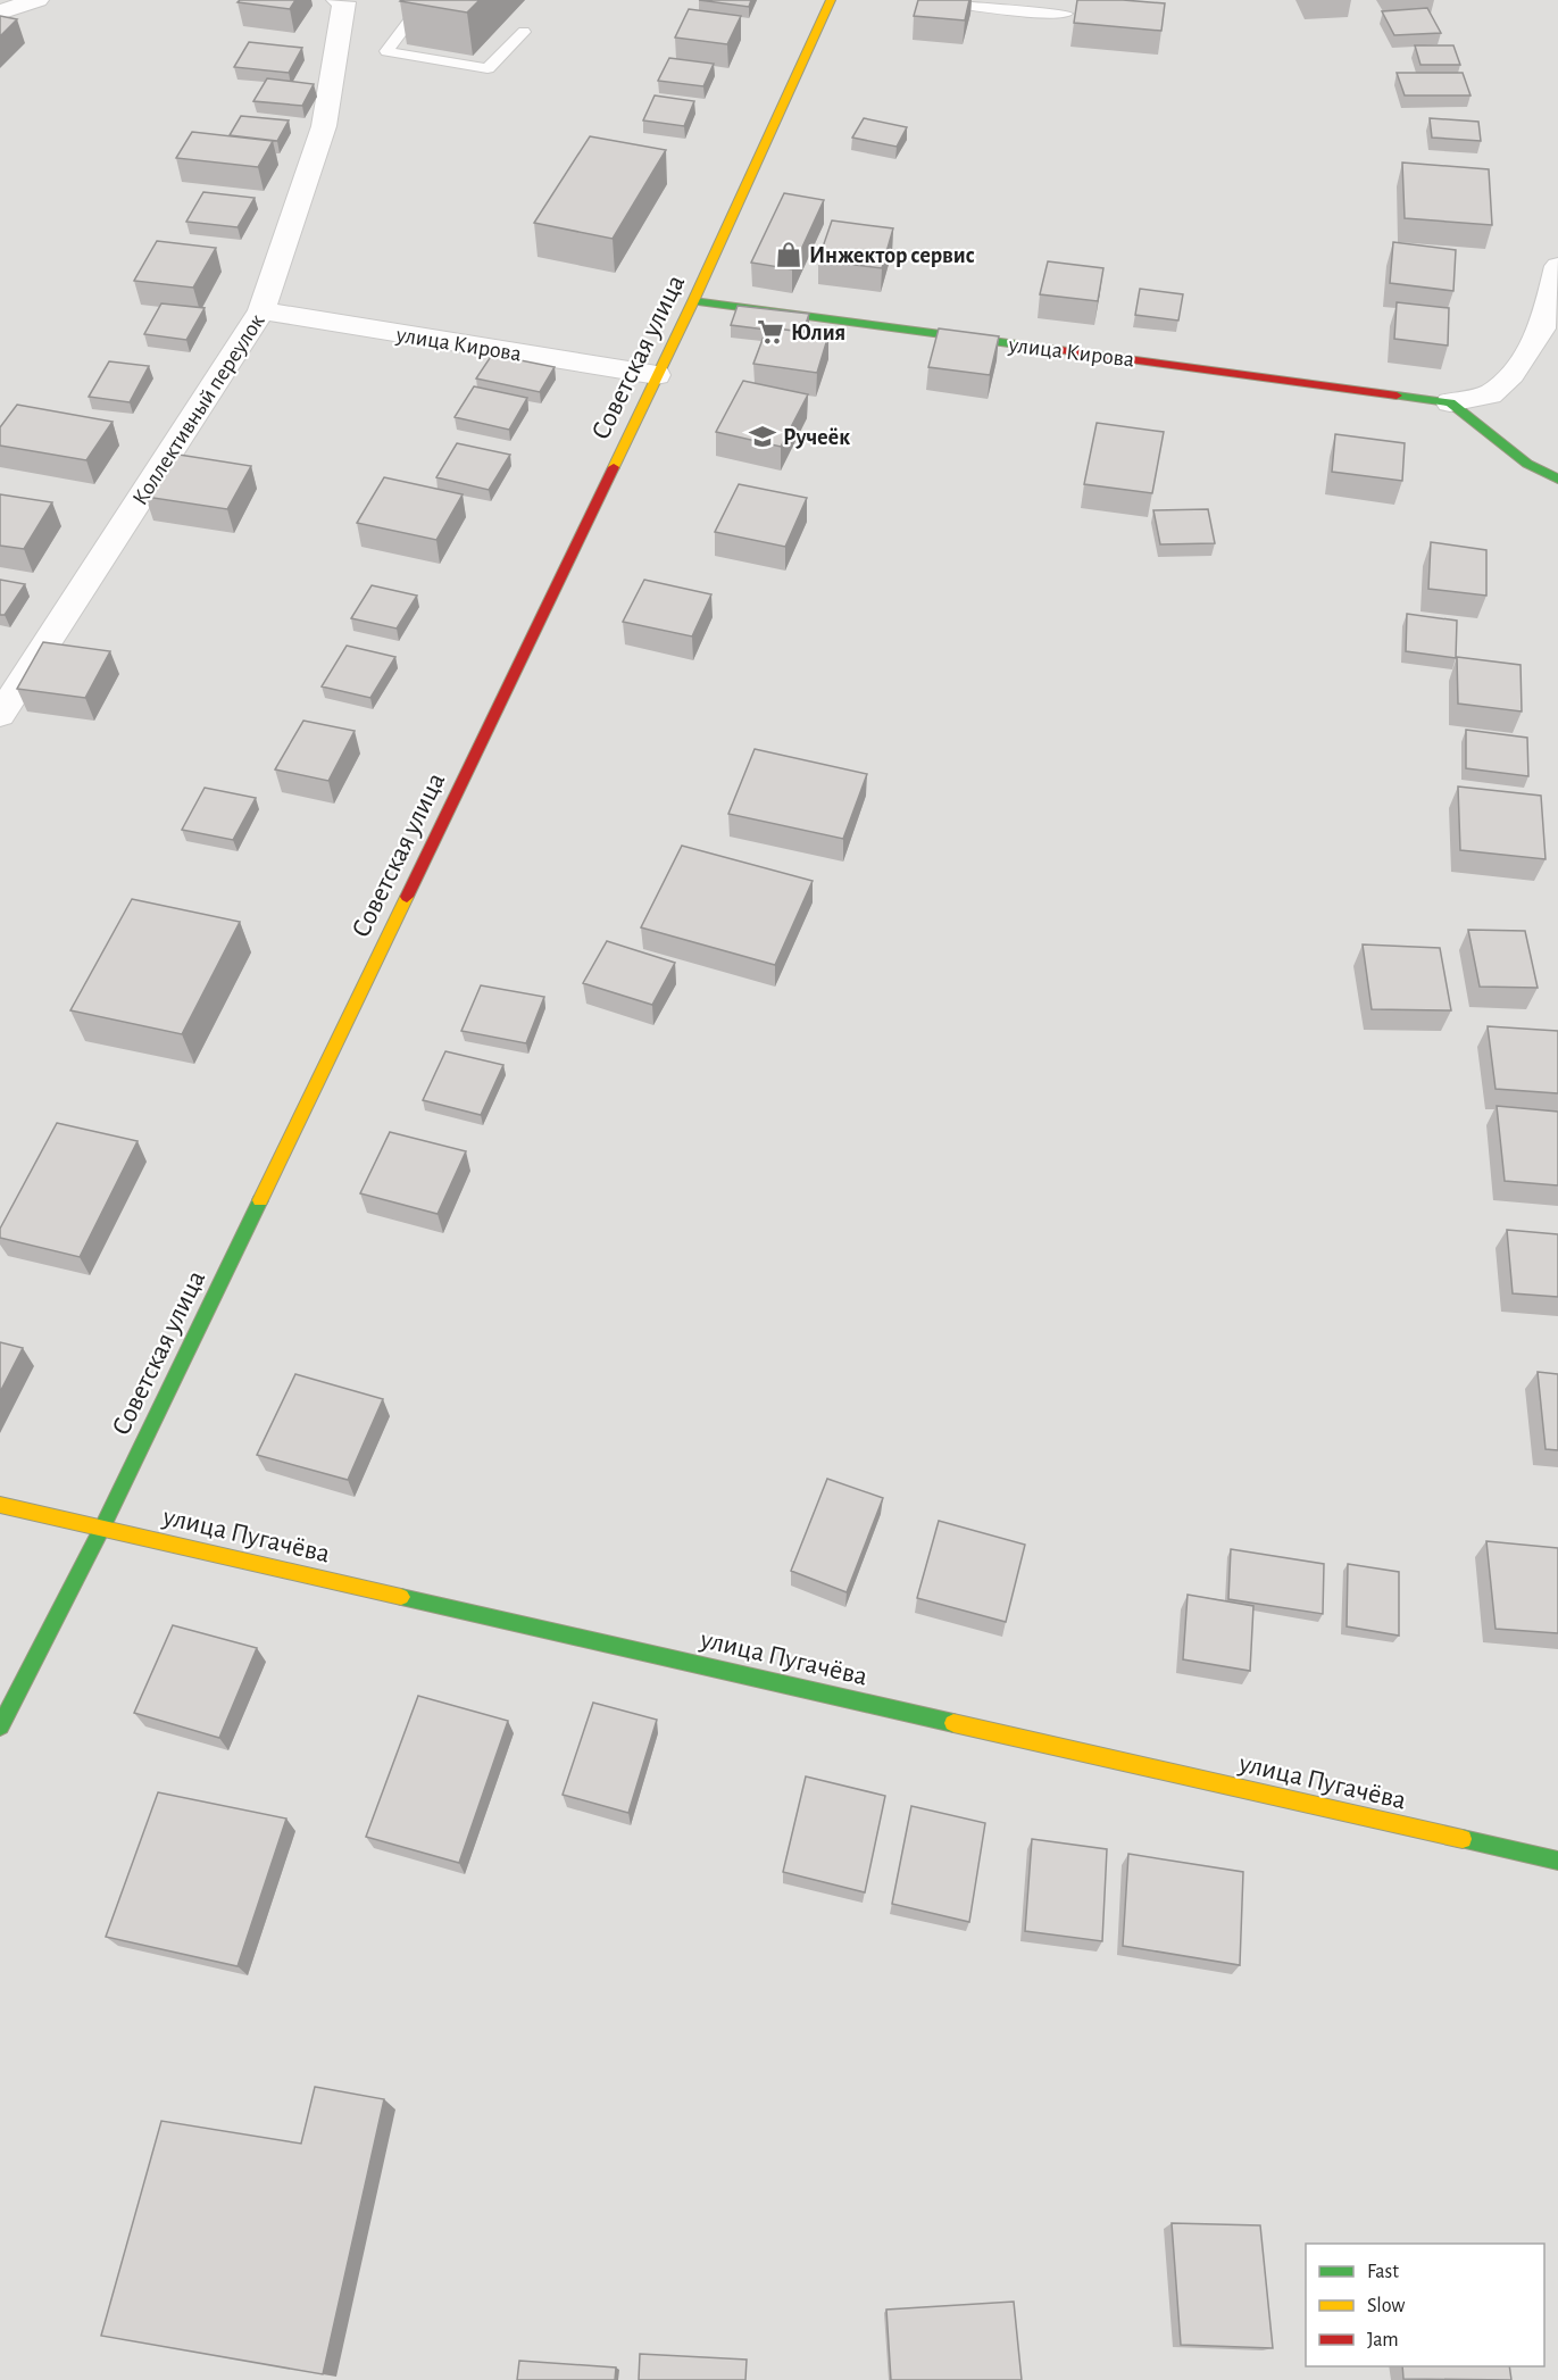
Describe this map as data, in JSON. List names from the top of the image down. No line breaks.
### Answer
{"streets":{"main road":["улица Кирова","Советская улица","улица Пугачёва"],"street":["Коллективный переулок"]},"crossings":[["улица Кирова","Советская улица"],["улица Кирова","Коллективный переулок"],["Советская улица","улица Пугачёва"]],"places":{"shop":["Инжектор сервис"],"supermarket":["Юлия"],"school or university":["Ручеёк"]},"legend":["Fast","Slow","Jam"]}
